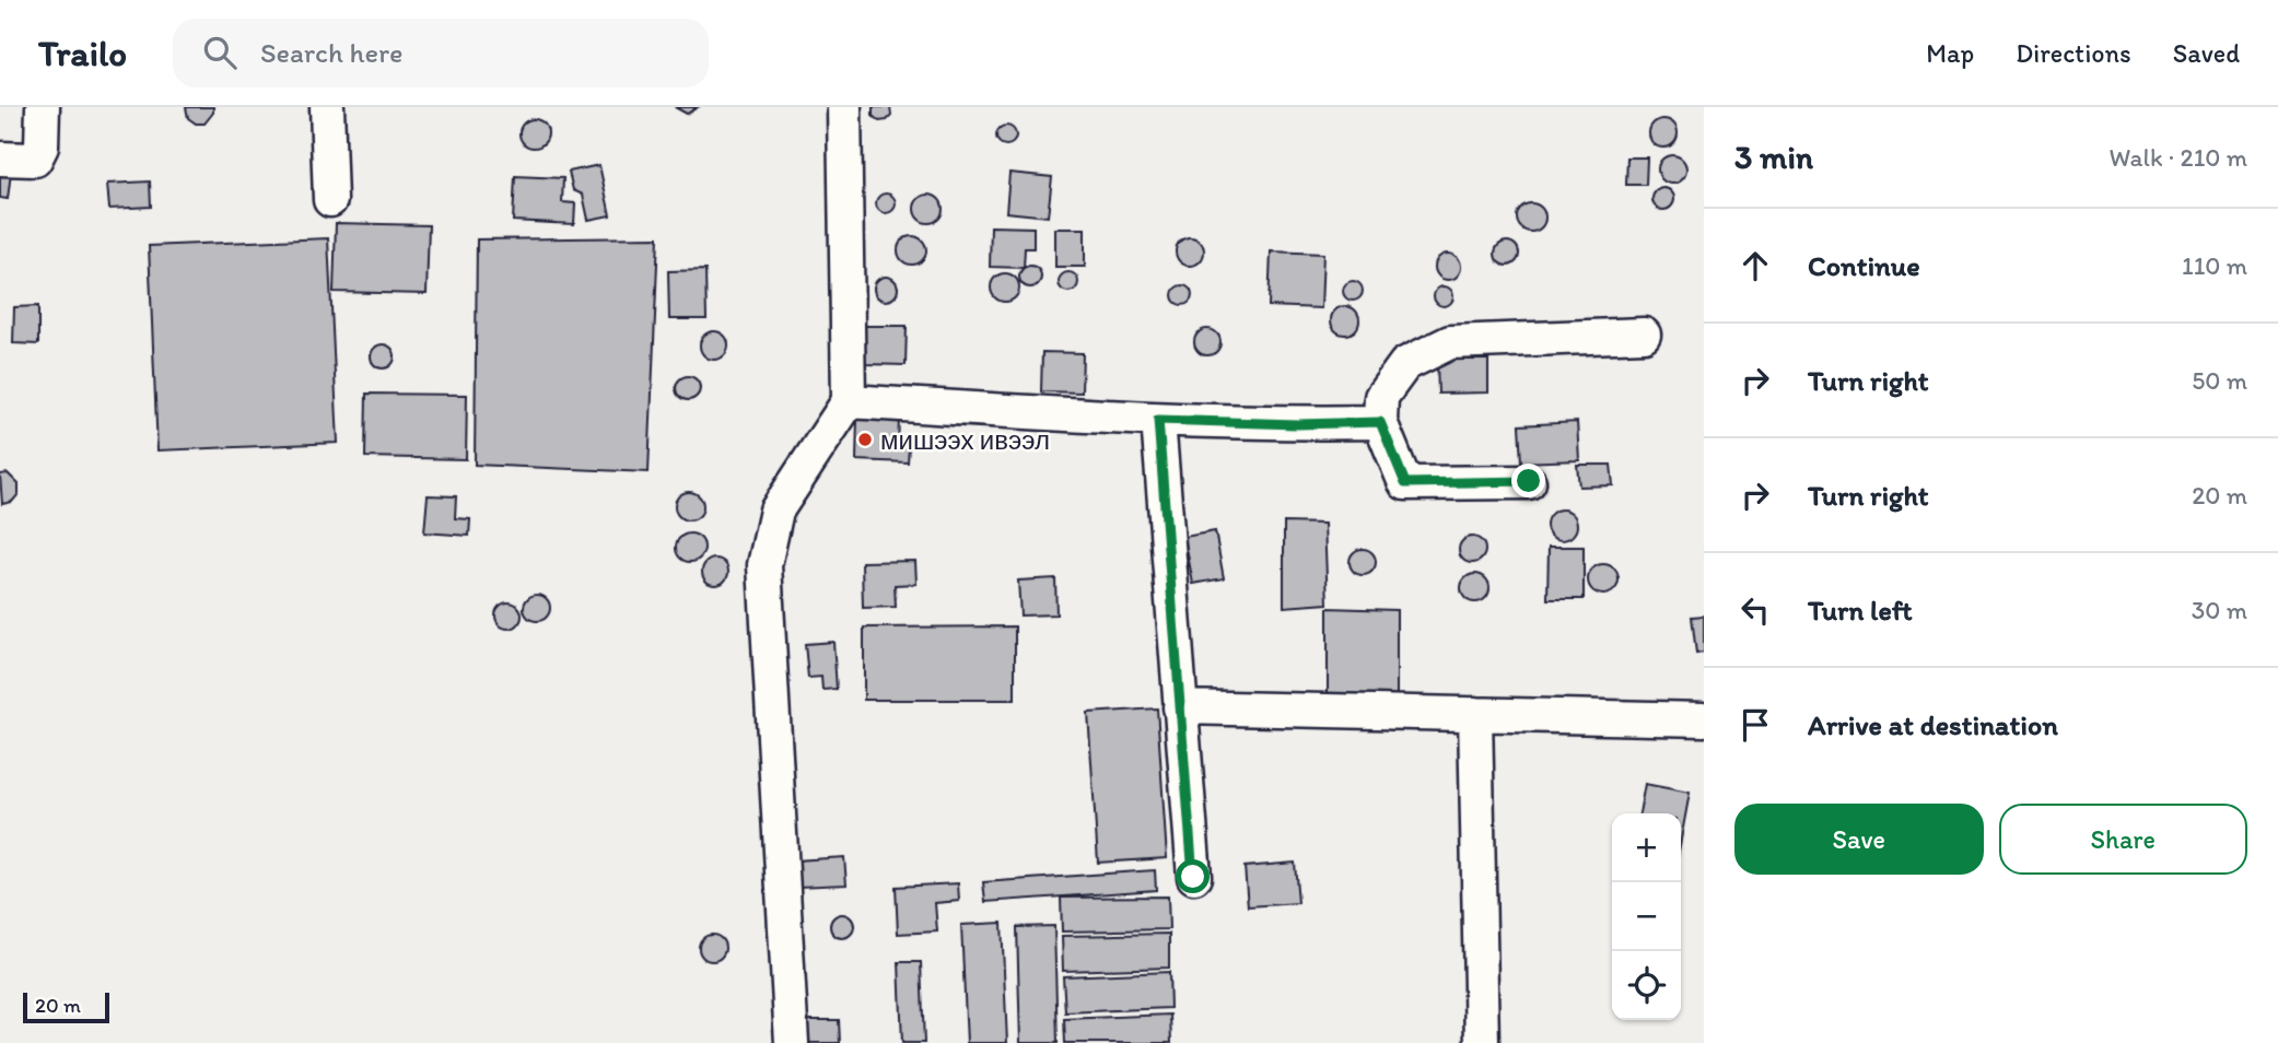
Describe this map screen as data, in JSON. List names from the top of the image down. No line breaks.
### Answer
{"places":["мишээх ивээл"],"scale_bar":"20 m","page":{"header":"Trailo","search":"Search here","nav":["Map","Directions","Saved"],"heading":["3 min","Walk · 210 m"],"list":[["Continue","110 m"],["Turn right","50 m"],["Turn right","20 m"],["Turn left","30 m"],"Arrive at destination"],"buttons":["Save","Share"],"map_buttons":["+","−"],"scale":"20 m"}}
